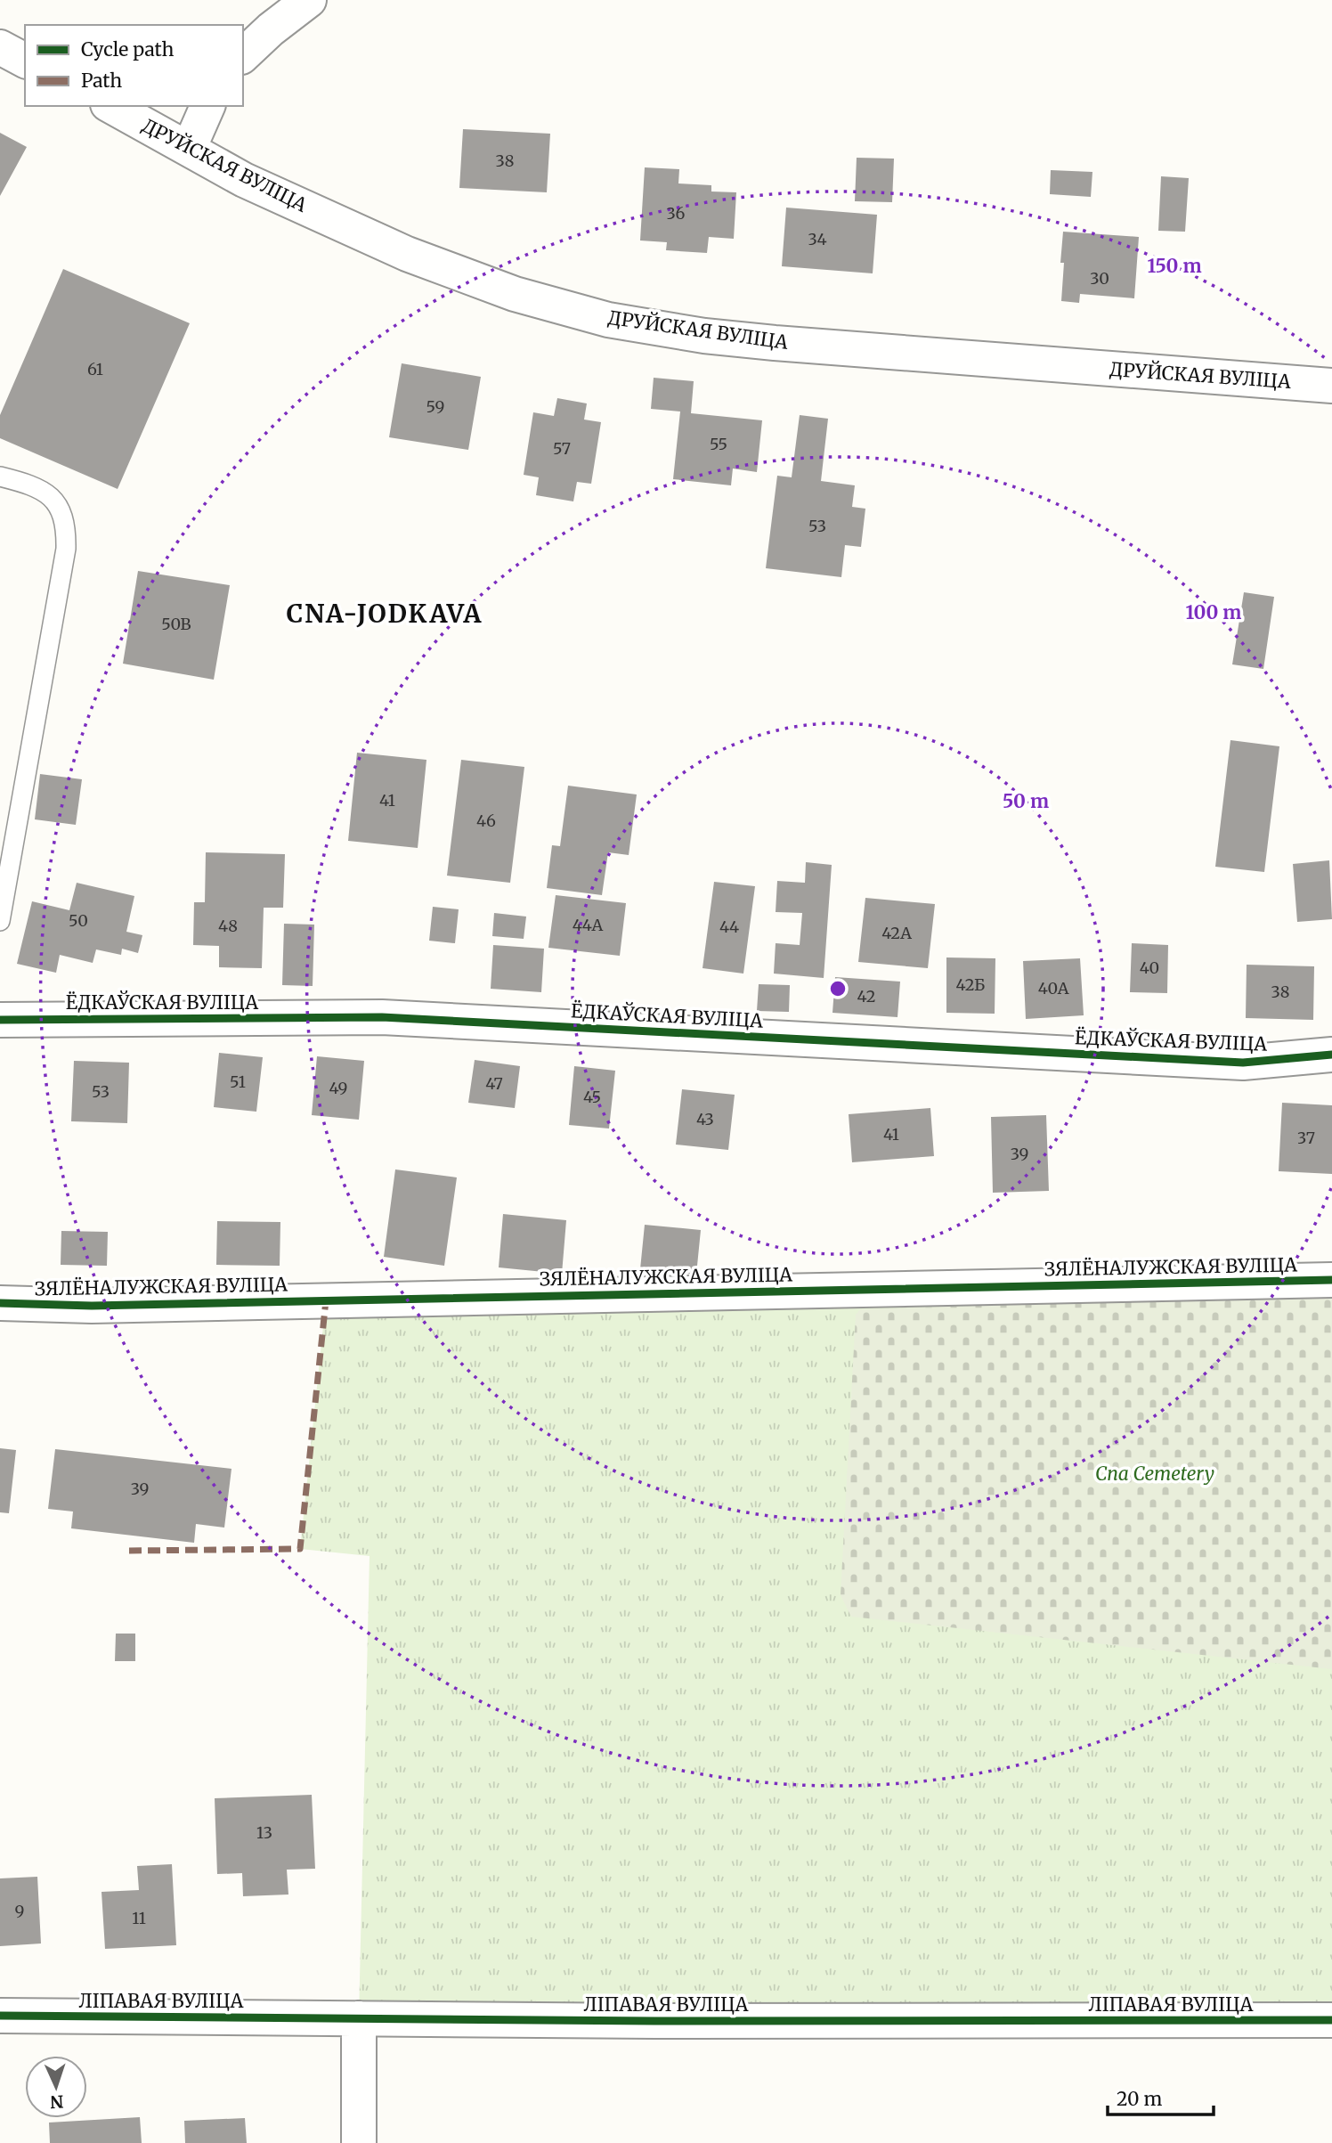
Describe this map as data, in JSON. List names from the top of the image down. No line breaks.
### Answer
{"streets":{"street":["ДРУЙСКАЯ ВУЛІЦА","ЁДКАЎСКАЯ ВУЛІЦА","ЗЯЛЁНАЛУЖСКАЯ ВУЛІЦА","ЛІПАВАЯ ВУЛІЦА"]},"districts":["CNA-JODKAVA"],"parks":["Cna Cemetery"],"house_numbers":["38","36","34","30","61","59","55","57","53","50В","41","46","50","44А","48","44","42А","40","42Б","40А","38","42","51","47","49","53","45","43","41","37","39","39","13","9","11"],"legend":["Cycle path","Path"],"scale_bar":"20 m","north":"bottom","rings":["150 m","100 m","50 m"]}
